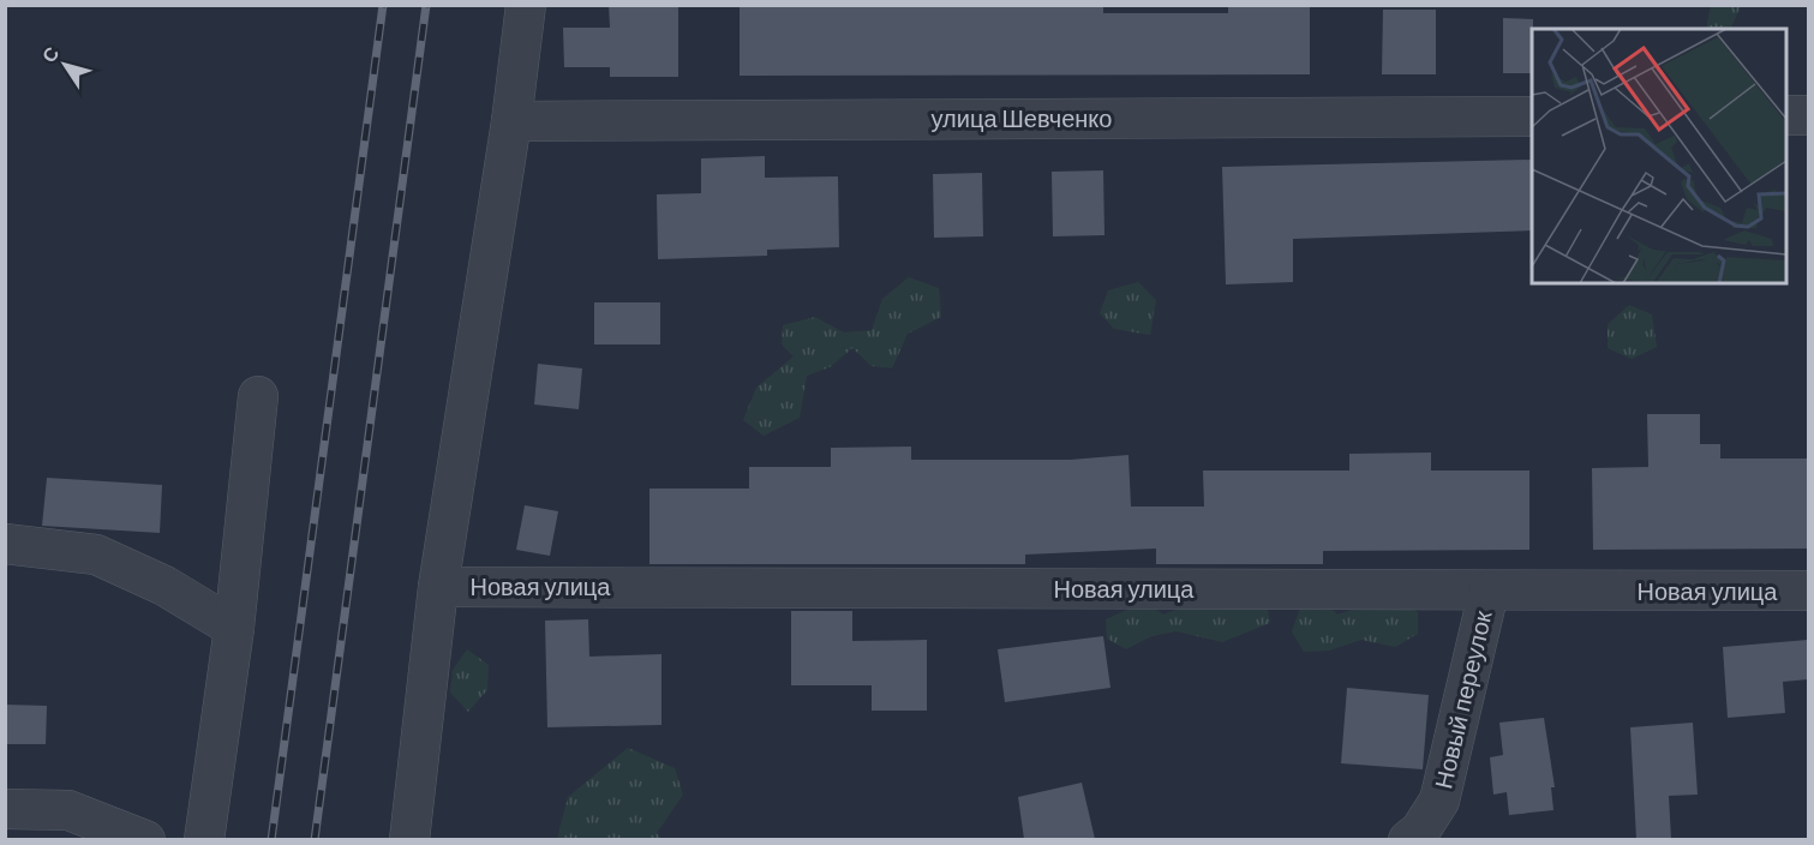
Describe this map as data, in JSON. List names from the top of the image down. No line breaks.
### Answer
{"streets":{"street":["улица Шевченко","Новая улица","Новый переулок"]},"crossings":[["Новая улица","Новый переулок"]],"north":"top left"}
